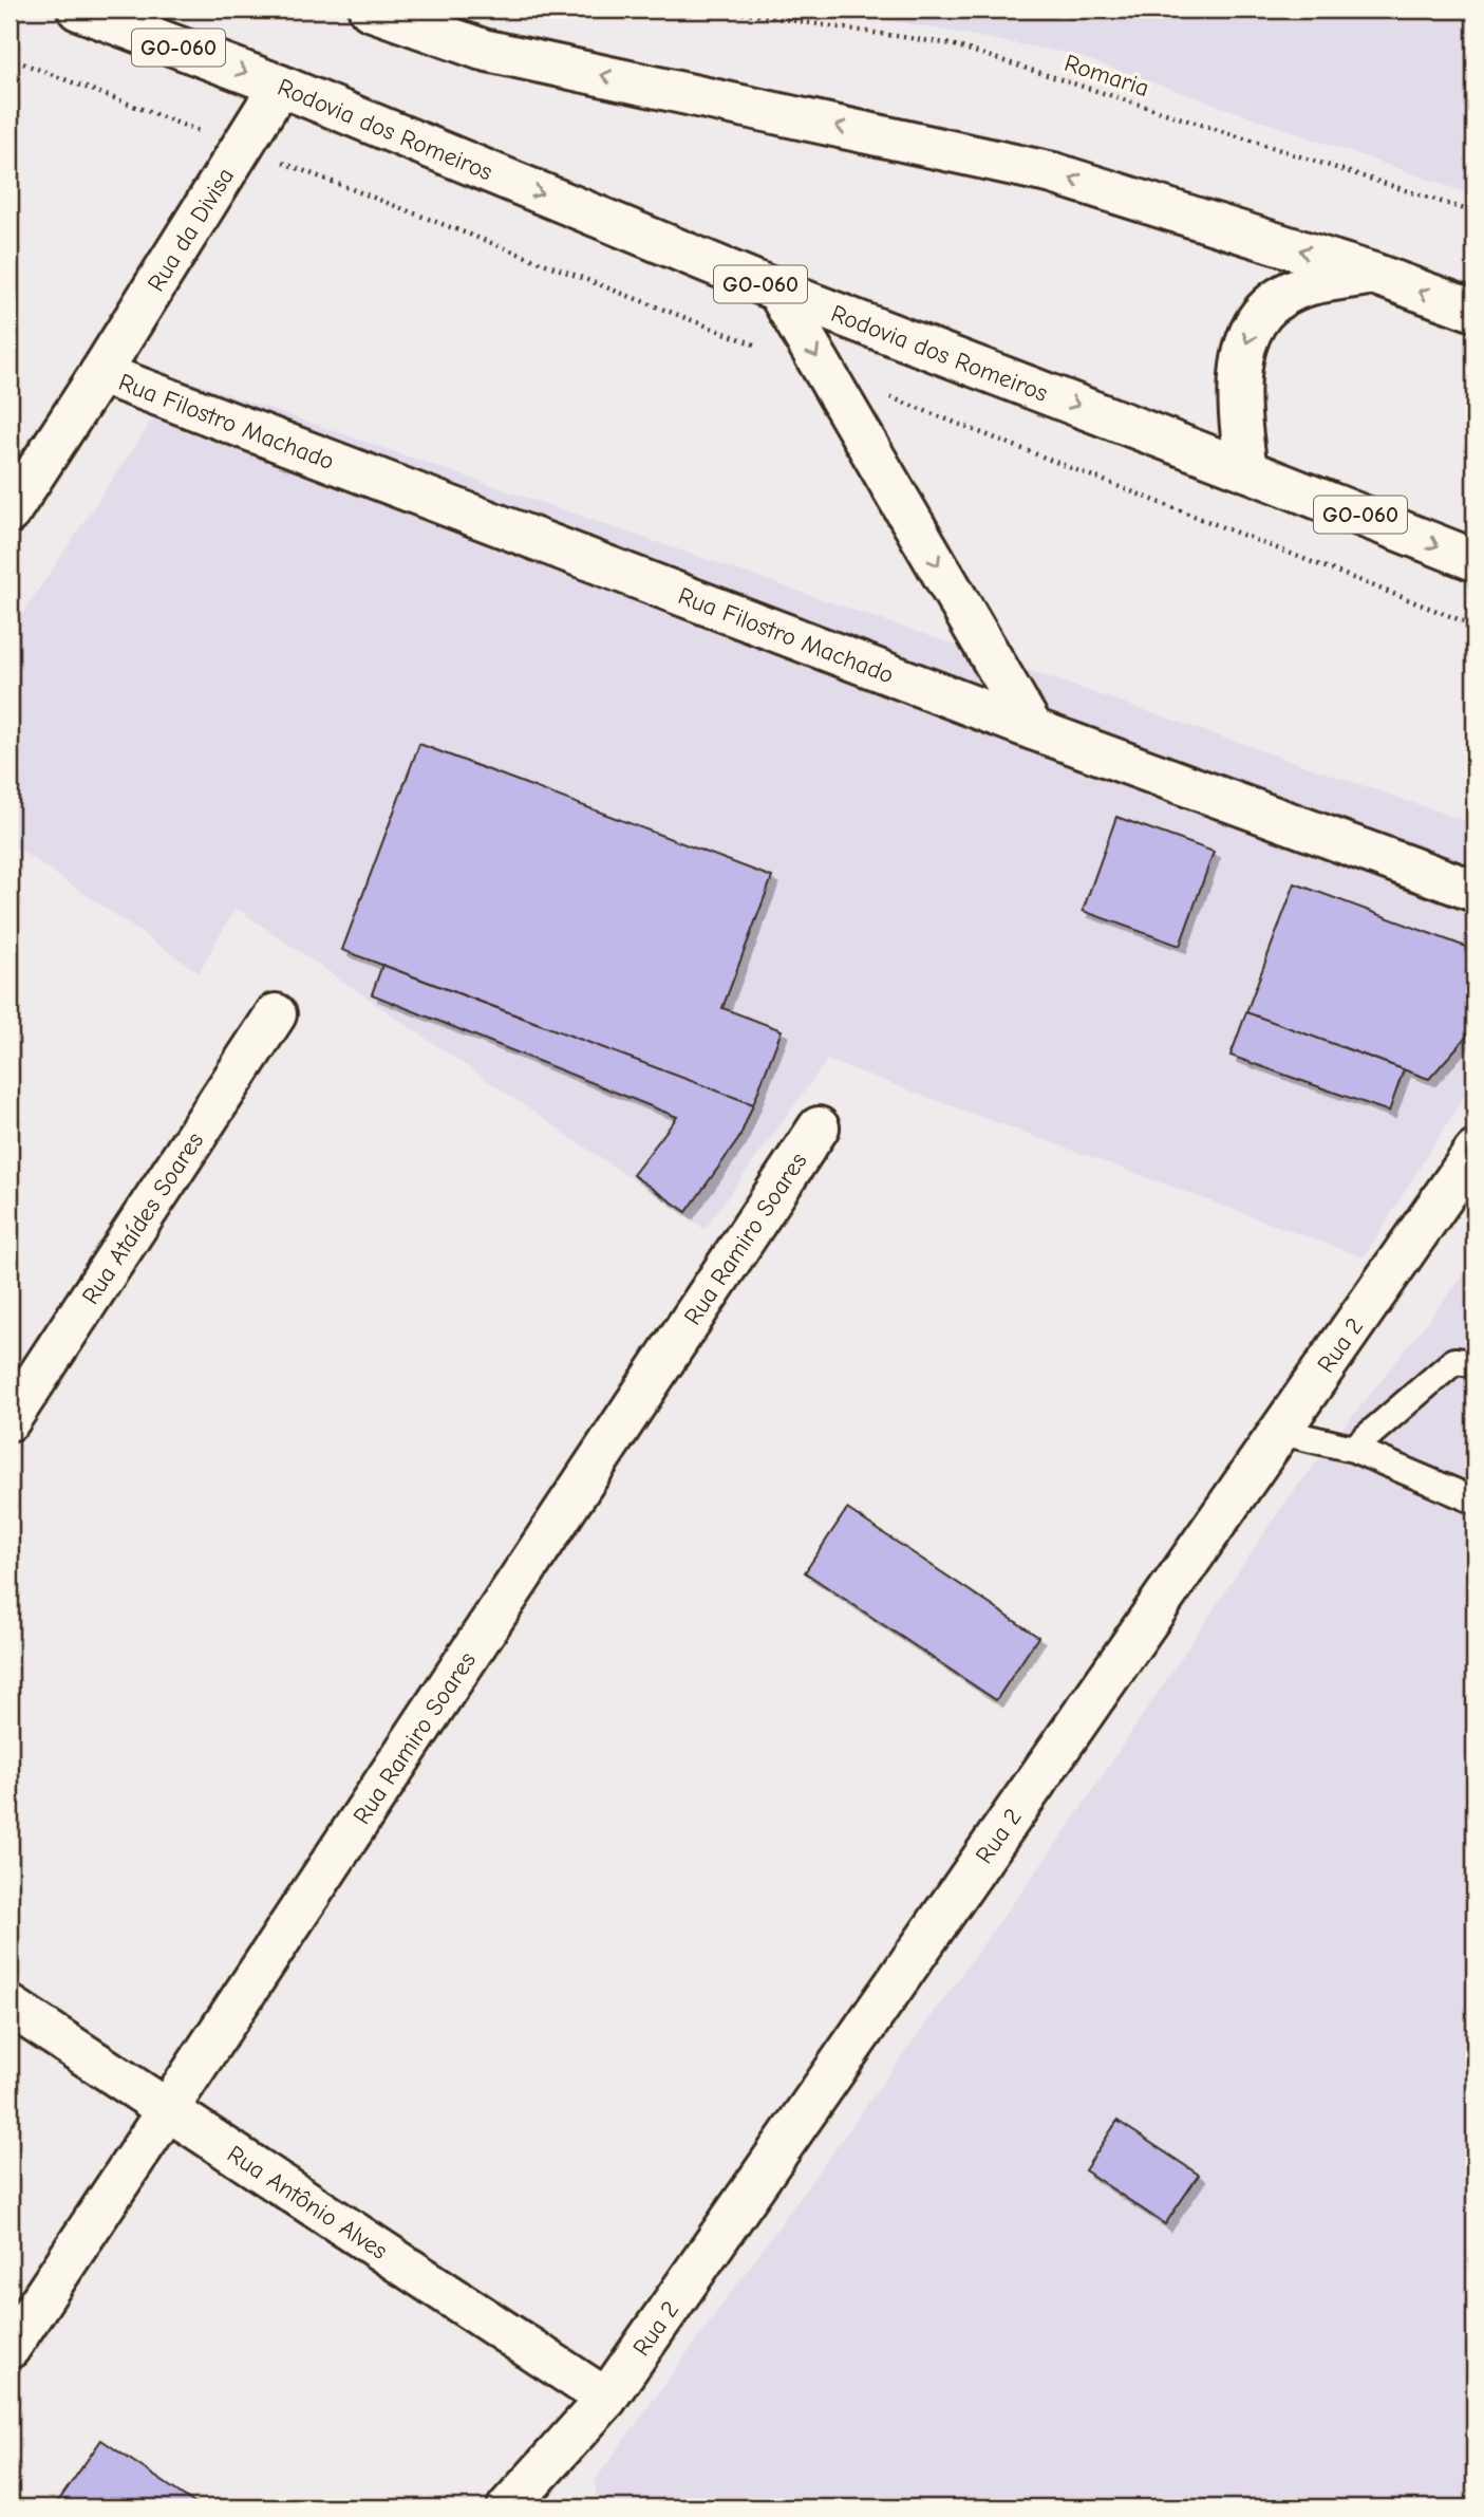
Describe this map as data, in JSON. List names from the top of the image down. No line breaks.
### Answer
{"streets":{"street":["GO-060","Rodovia dos Romeiros","Rua da Divisa","Rua Filostro Machado","Rua Ataídes Soares","Rua Ramiro Soares","Rua 2","Rua Antônio Alves"],"path":["Romaria"]},"crossings":[["Rodovia dos Romeiros","Rua da Divisa"],["Rua da Divisa","Rua Filostro Machado"],["Rua Ramiro Soares","Rua Antônio Alves"],["Rua 2","Rua Antônio Alves"]]}
